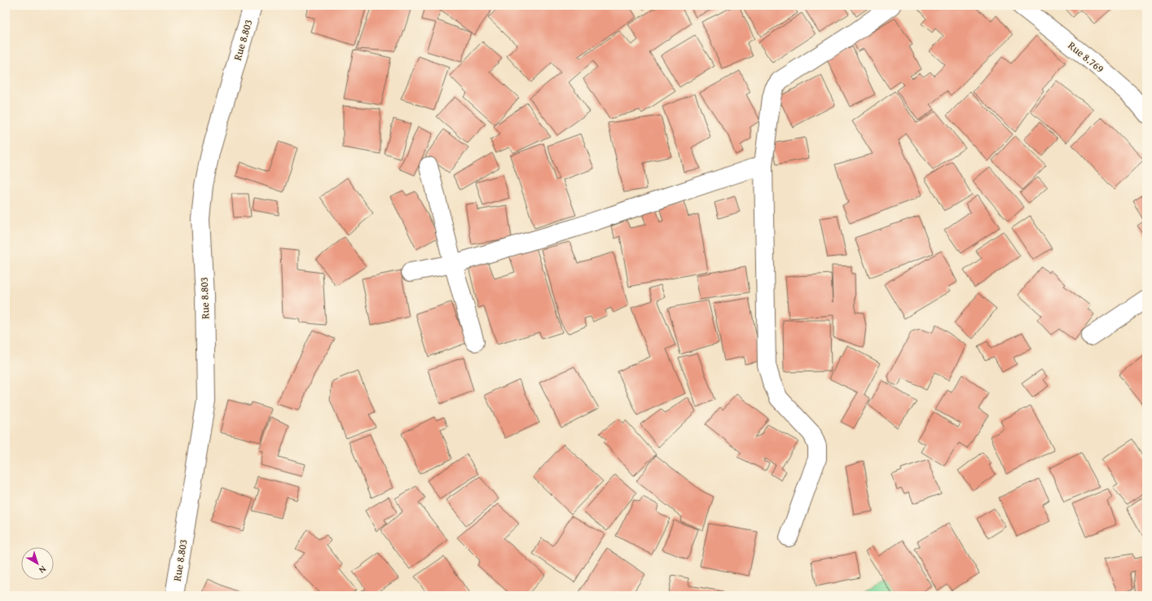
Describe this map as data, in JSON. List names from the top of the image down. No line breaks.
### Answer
{"streets":{"street":["Rue 8.803","Rue 8.769"]},"north":"bottom right"}
